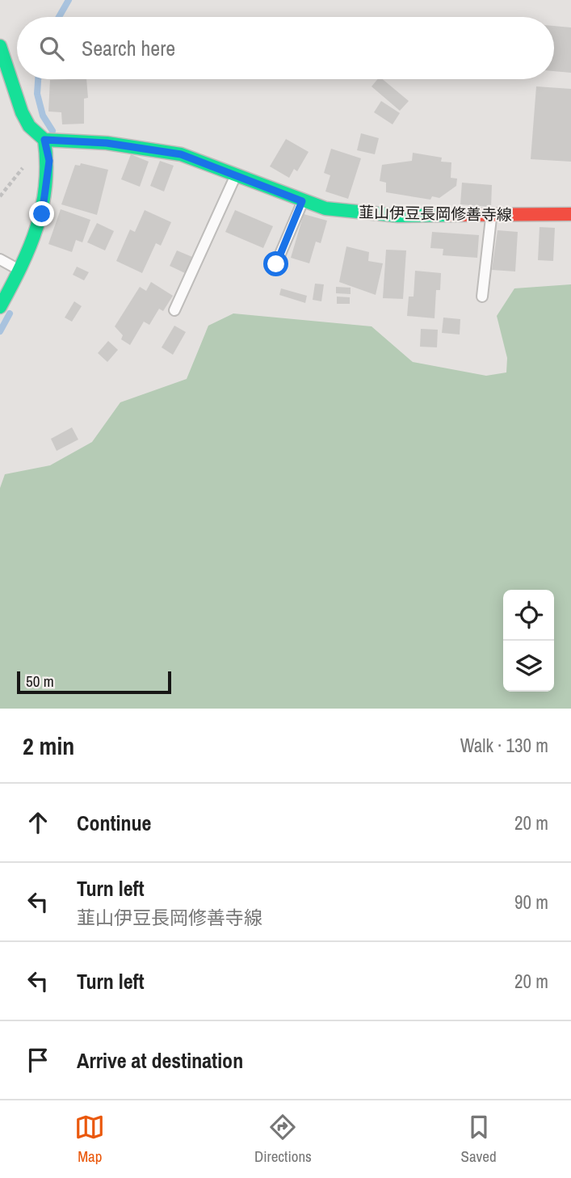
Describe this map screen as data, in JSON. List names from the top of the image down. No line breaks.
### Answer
{"streets":{"main road":["韮山伊豆長岡修善寺線"]},"scale_bar":"50 m","page":{"search":"Search here","scale":"50 m","heading":["2 min","Walk · 130 m"],"list":[["Continue","20 m"],["Turn left","韮山伊豆長岡修善寺線","90 m"],["Turn left","20 m"],"Arrive at destination"],"nav":["Map","Directions","Saved"]}}
